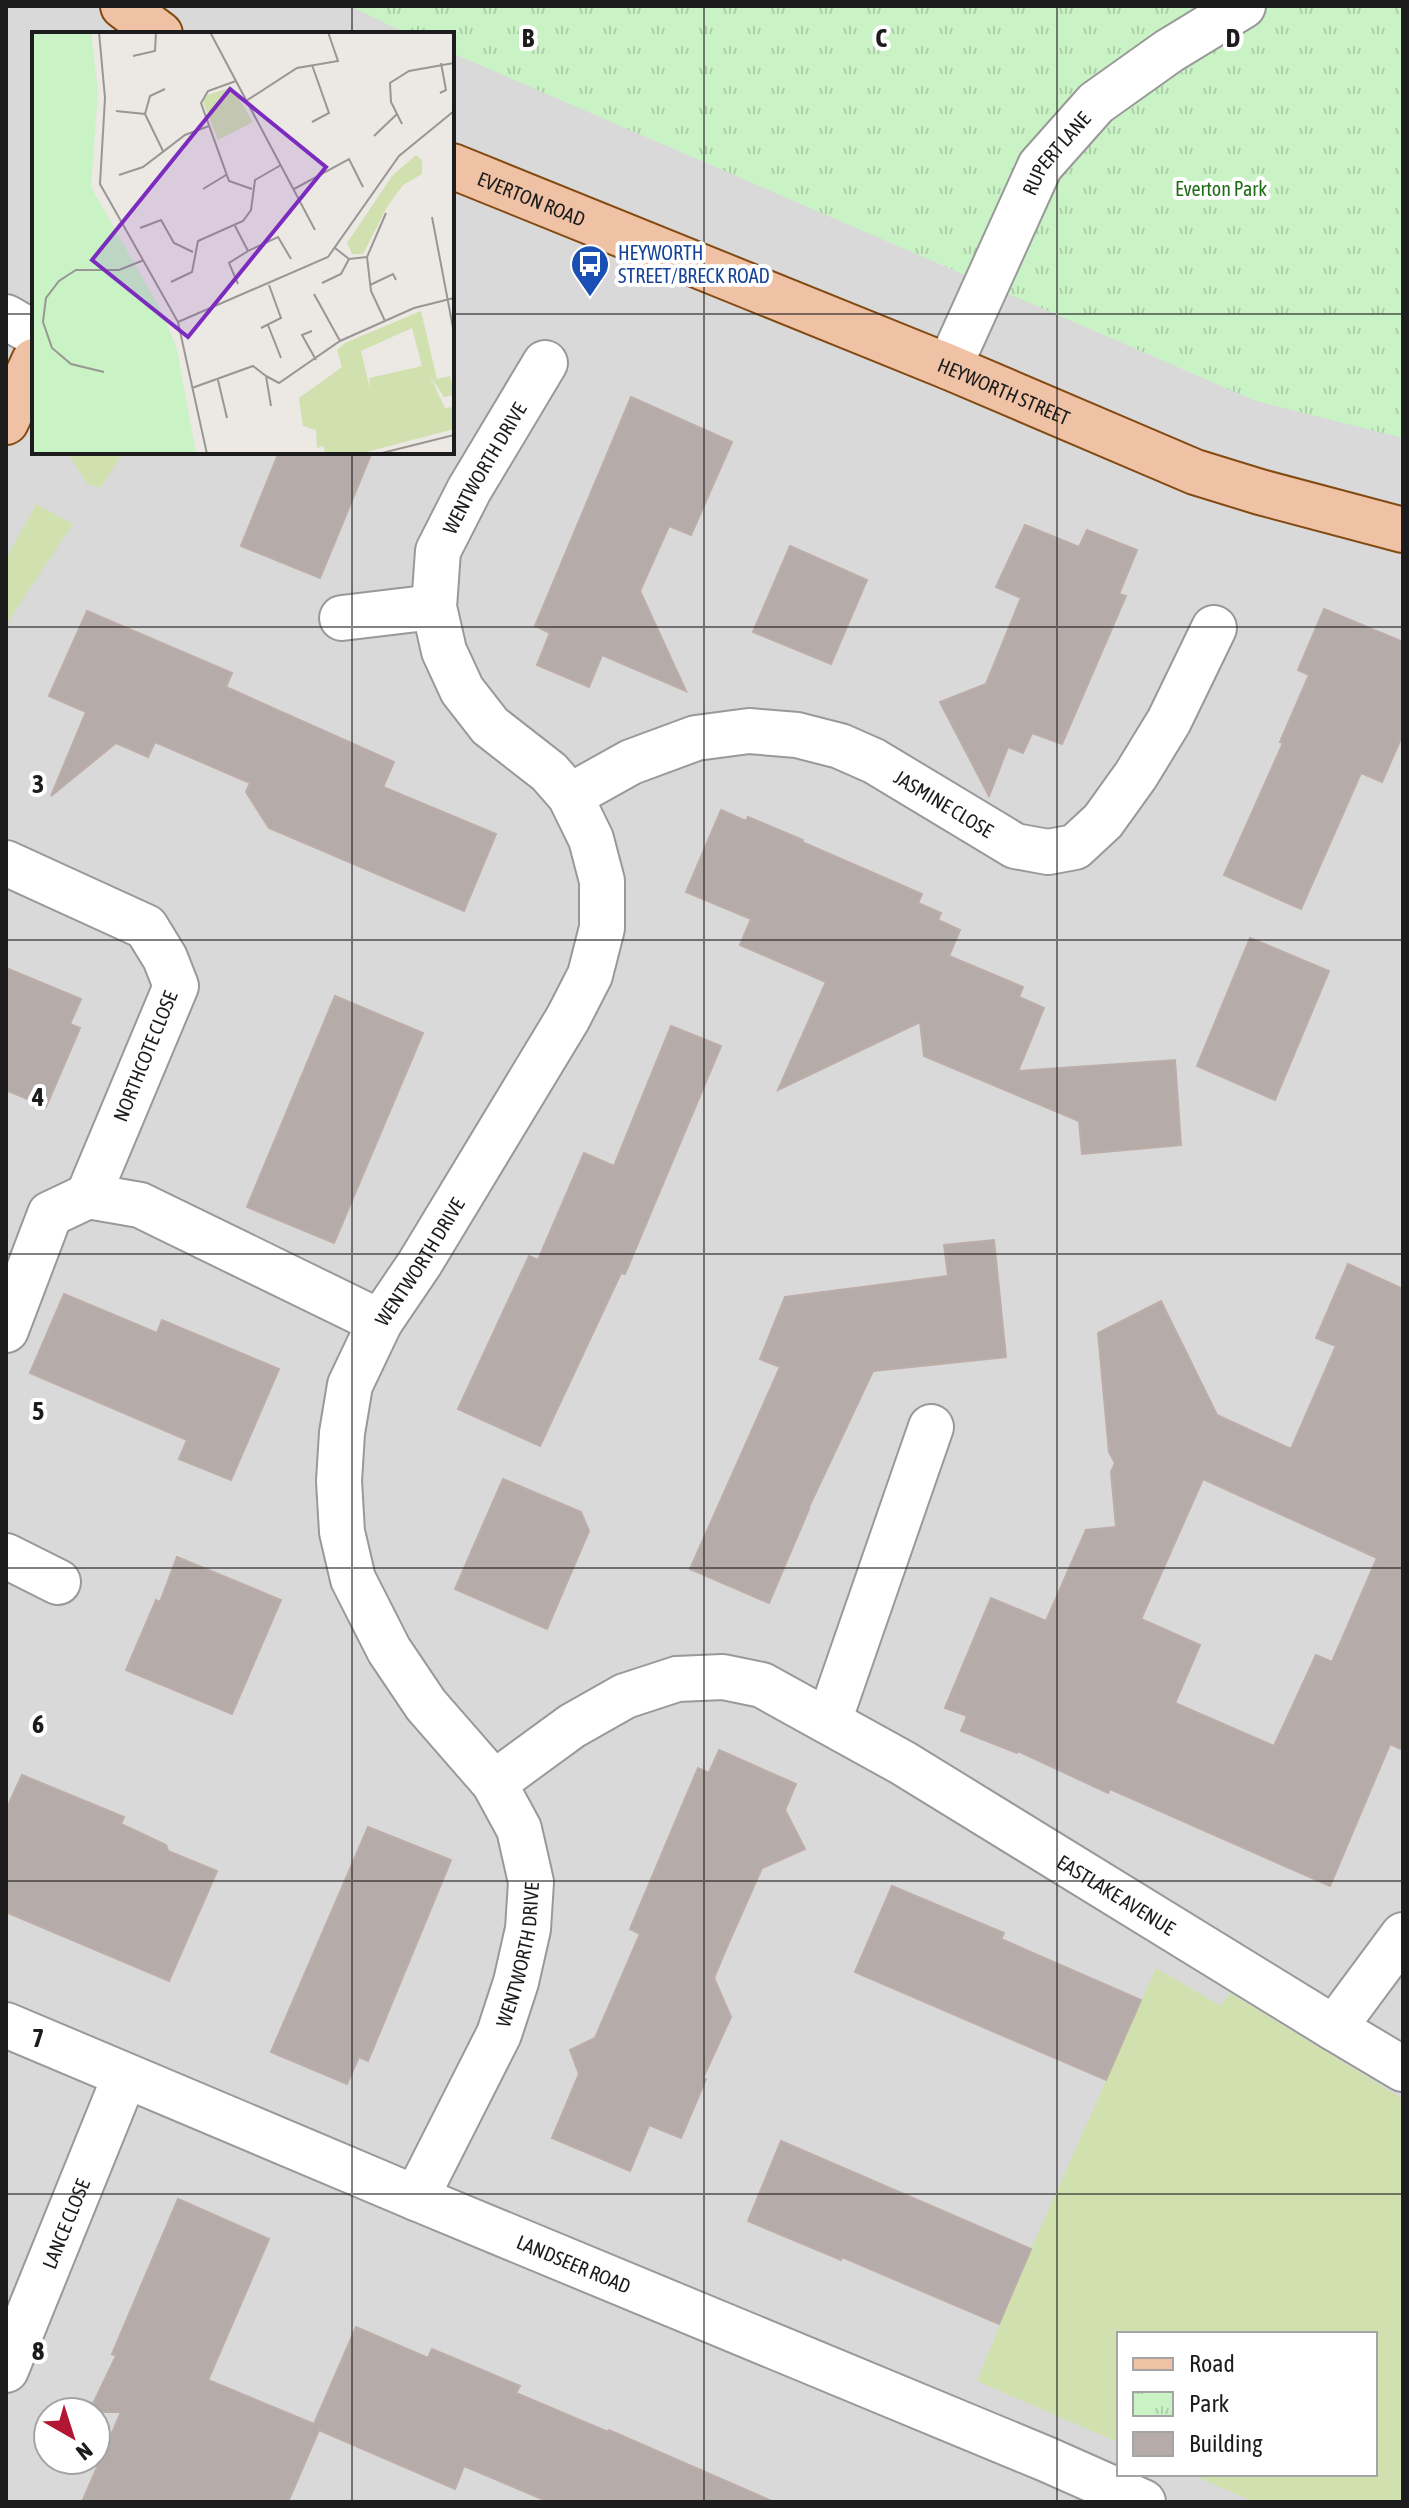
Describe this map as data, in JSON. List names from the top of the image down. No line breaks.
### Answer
{"streets":{"main road":["EVERTON ROAD","HEYWORTH STREET"],"street":["RUPERT LANE","WENTWORTH DRIVE","JASMINE CLOSE","NORTHCOTE CLOSE","EASTLAKE AVENUE","LANCE CLOSE","LANDSEER ROAD"]},"crossings":[["RUPERT LANE","HEYWORTH STREET"],["EVERTON ROAD","HEYWORTH STREET"],["WENTWORTH DRIVE","JASMINE CLOSE"],["WENTWORTH DRIVE","EASTLAKE AVENUE"],["WENTWORTH DRIVE","LANDSEER ROAD"],["LANCE CLOSE","LANDSEER ROAD"]],"parks":["Everton Park"],"places":{"bus stop":["HEYWORTH STREET/BRECK ROAD"]},"legend":["Road","Park","Building"],"north":"bottom right","grid":{"columns":["B","C","D"],"rows":["3","4","5","6","7","8"]}}
